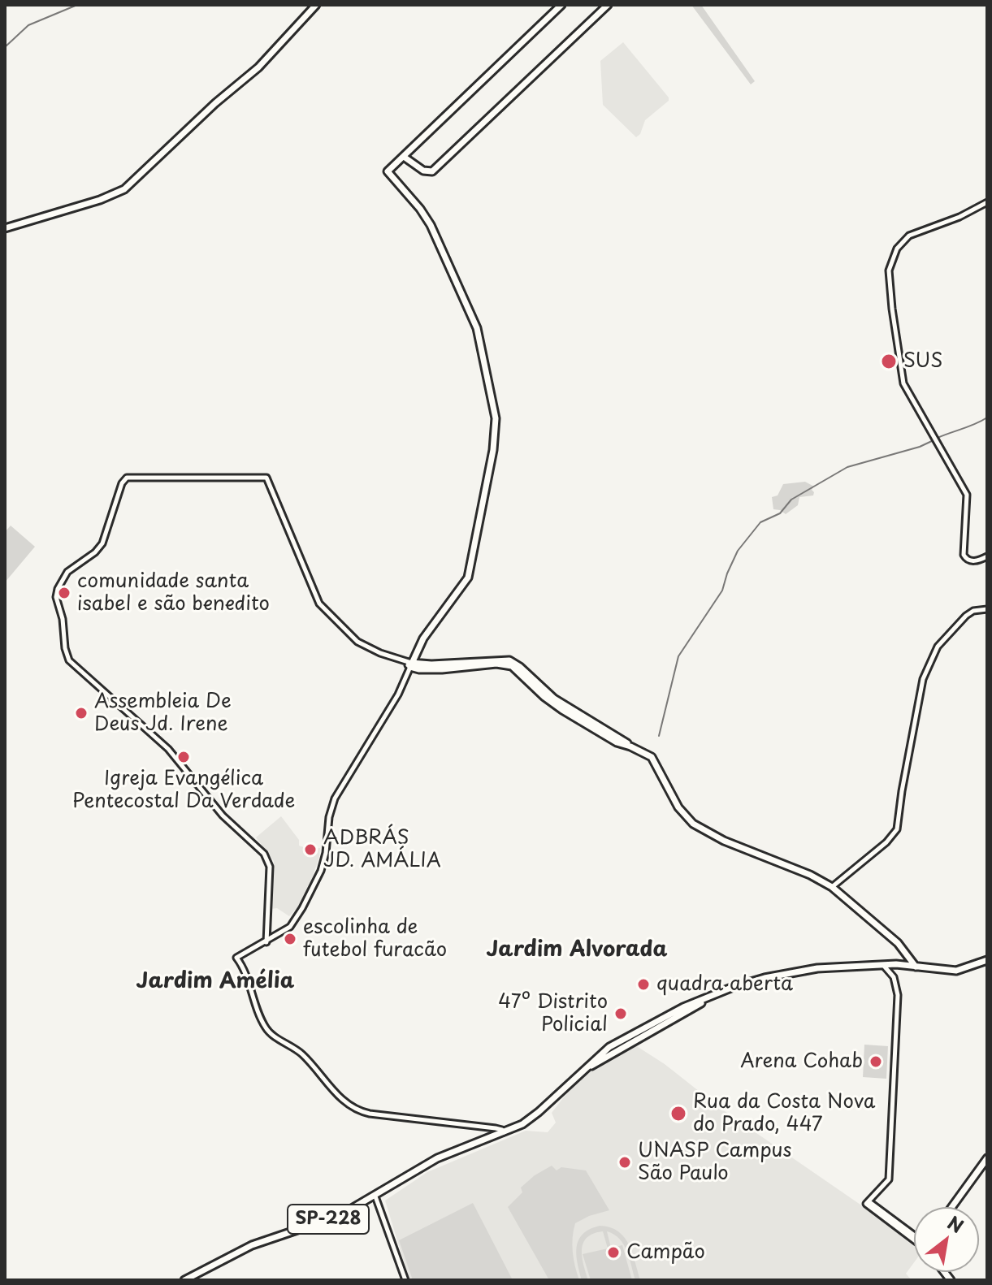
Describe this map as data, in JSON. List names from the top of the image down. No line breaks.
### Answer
{"streets":{"main road":["SP-228"]},"districts":["Jardim Alvorada","Jardim Amélia"],"places":["SUS","comunidade santa isabel e são benedito","Assembleia De Deus Jd. Irene","Igreja Evangélica Pentecostal Da Verdade","ADBRÁS JD. AMÁLIA","escolinha de futebol furacão","quadra aberta","47º Distrito Policial","Arena Cohab","Rua da Costa Nova do Prado, 447","UNASP Campus São Paulo","Campão"],"north":"top right"}
